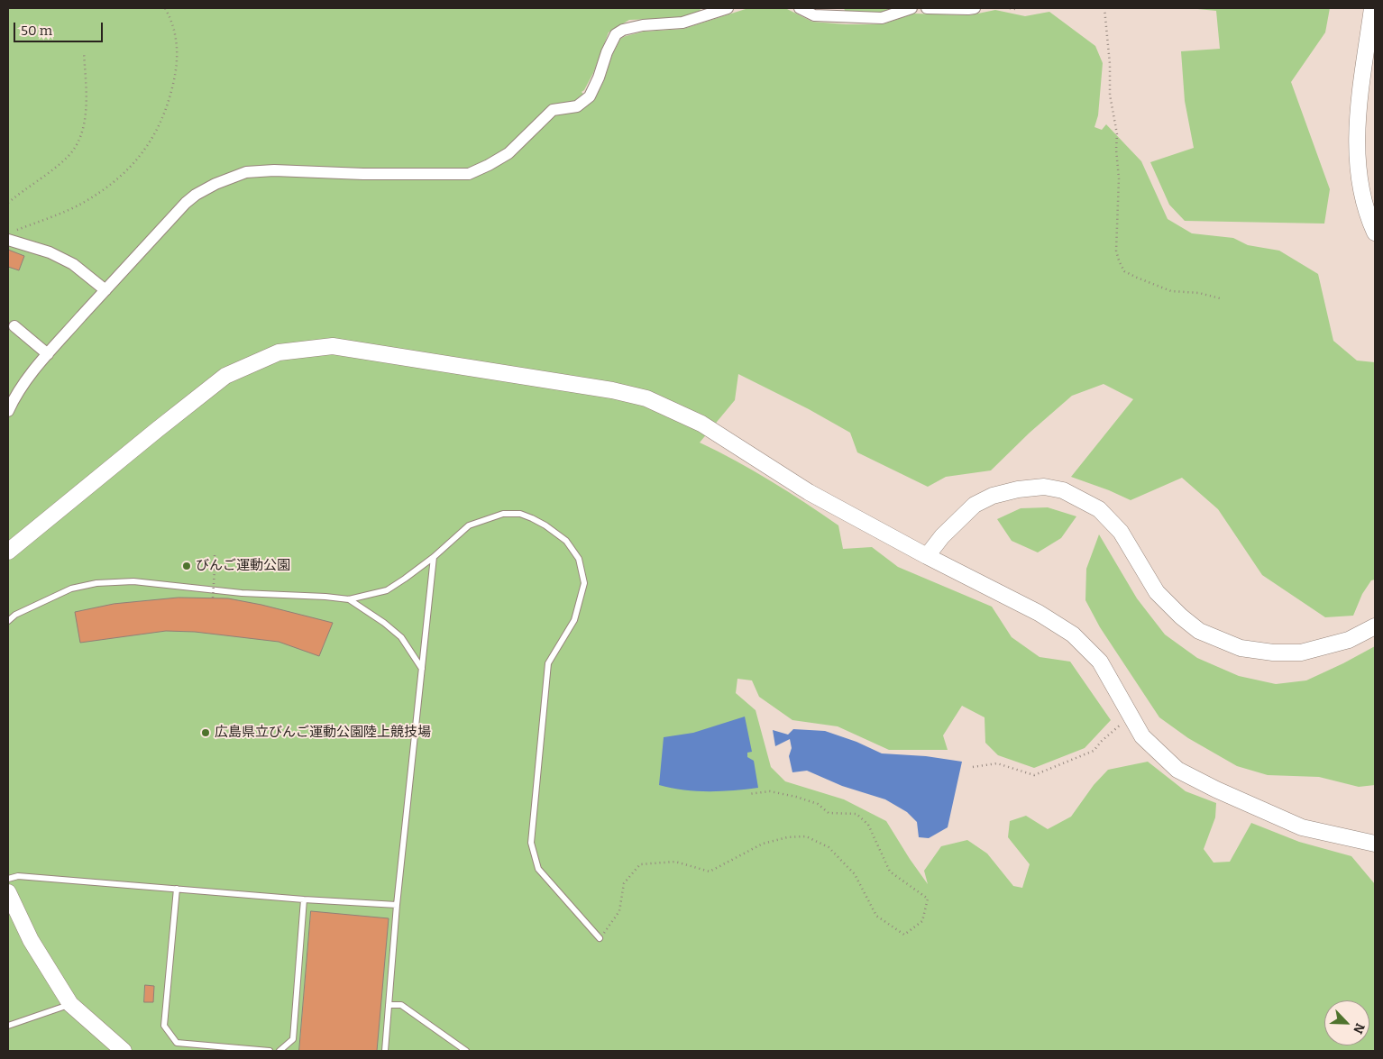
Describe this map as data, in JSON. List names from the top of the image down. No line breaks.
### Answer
{"places":["びんご運動公園","広島県立びんご運動公園陸上競技場"],"scale_bar":"50 m","north":"bottom right"}
